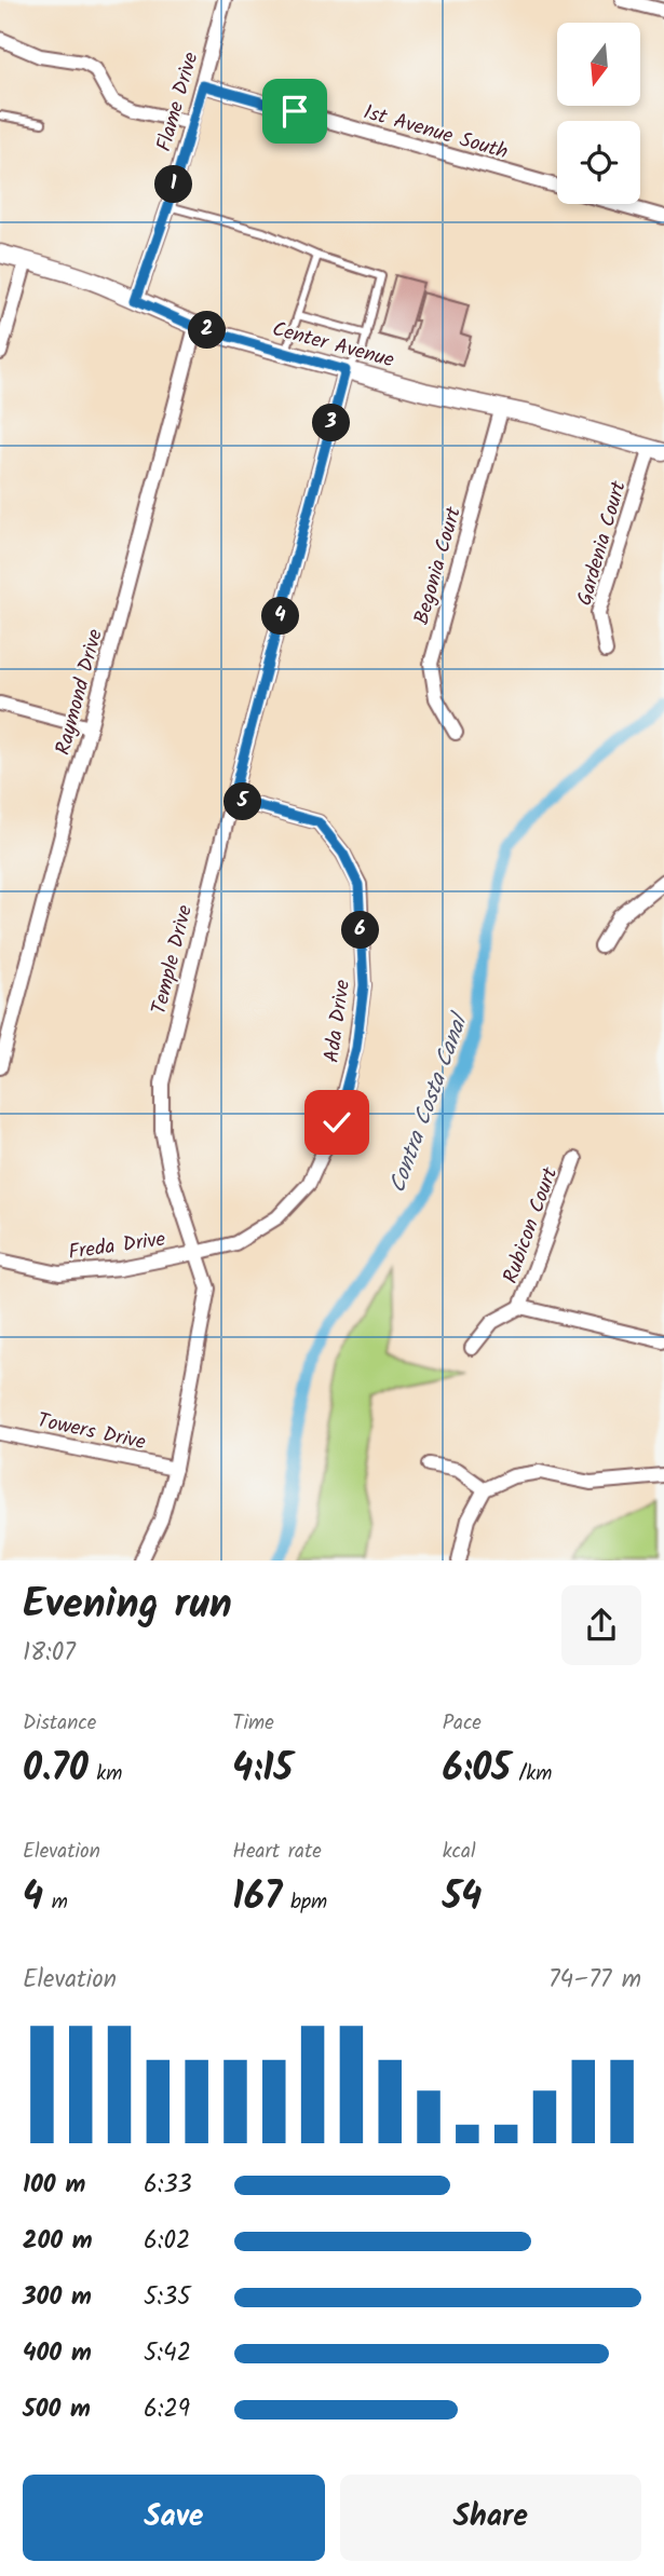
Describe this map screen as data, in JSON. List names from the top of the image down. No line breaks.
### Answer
{"streets":{"street":["Flame Drive","1st Avenue South","Center Avenue","Gardenia Court","Begonia Court","Raymond Drive","Temple Drive","Ada Drive","Rubicon Court","Freda Drive","Towers Drive"]},"crossings":[["Flame Drive","1st Avenue South"],["Flame Drive","Center Avenue"],["Center Avenue","Gardenia Court"],["Center Avenue","Begonia Court"],["Center Avenue","Raymond Drive"],["Center Avenue","Temple Drive"],["Temple Drive","Ada Drive"],["Temple Drive","Freda Drive"],["Temple Drive","Towers Drive"],["Ada Drive","Freda Drive"]],"water":["Contra Costa Canal"],"north":"bottom","page":{"pins":["1","2","3","4","5","6"],"heading":["Evening run","18:07"],"stats":[["Distance","0.70 km"],["Time","4:15"],["Pace","6:05 /km"],["Elevation","4 m"],["Heart rate","167 bpm"],["kcal","54"]],"chart":["Elevation","74–77 m"],"list":[{"name":"100 m","note":"6:33"},{"name":"200 m","note":"6:02"},{"name":"300 m","note":"5:35"},{"name":"400 m","note":"5:42"},{"name":"500 m","note":"6:29"}],"buttons":["Save","Share"]}}
